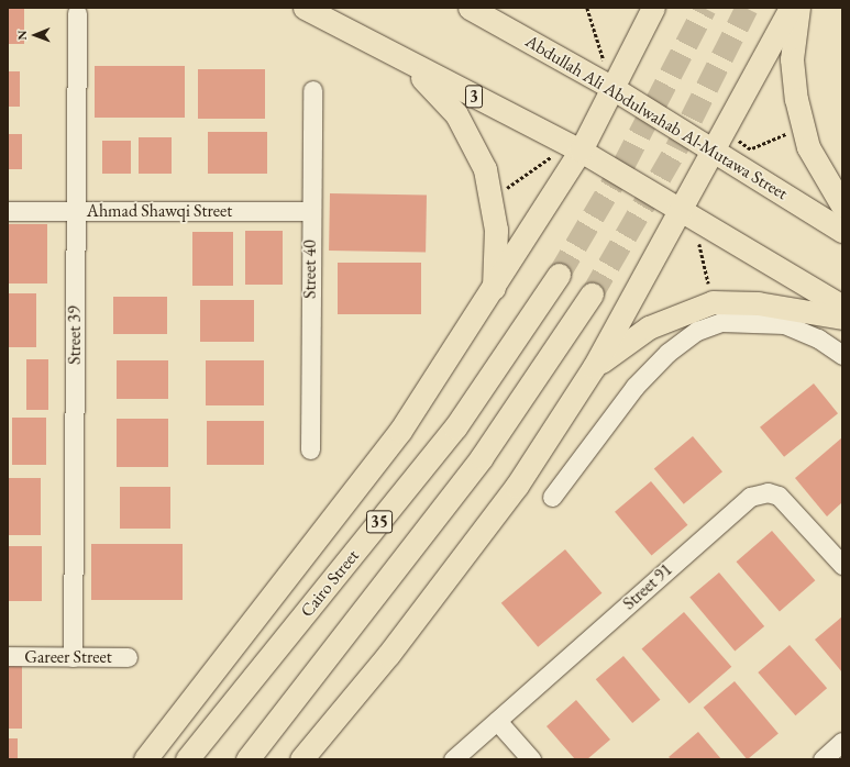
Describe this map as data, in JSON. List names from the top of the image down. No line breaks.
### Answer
{"streets":{"main road":["3","Abdullah Ali Abdulwahab Al-Mutawa Street","35","Cairo Street"],"street":["Ahmad Shawqi Street","Street 40","Street 39","Street 91","Gareer Street"]},"crossings":[["Ahmad Shawqi Street","Street 40"],["Ahmad Shawqi Street","Street 39"],["Street 39","Gareer Street"]],"north":"left"}
